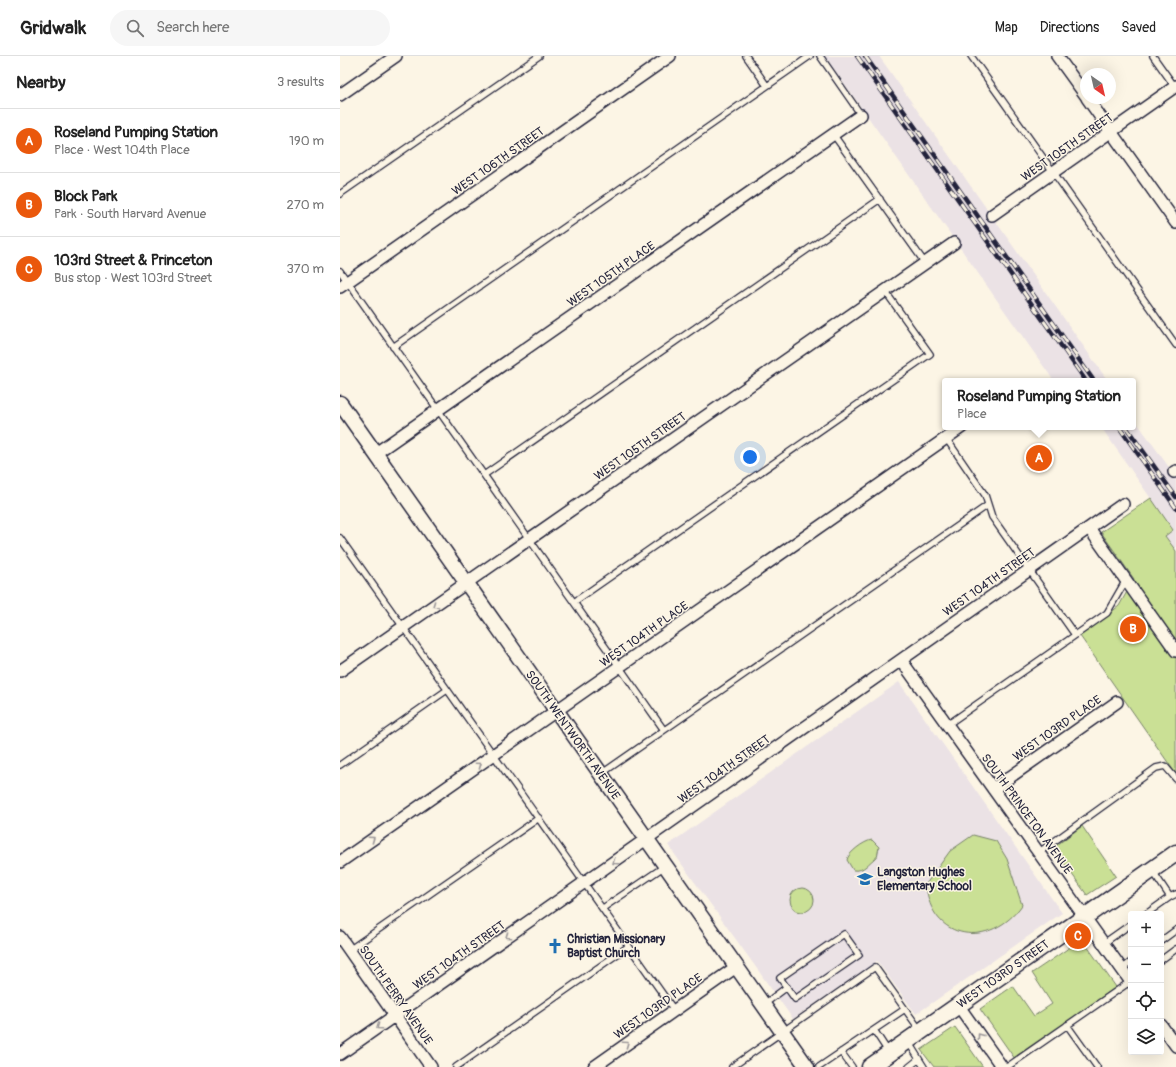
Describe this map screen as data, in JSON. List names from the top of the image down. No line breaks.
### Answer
{"streets":{"main road":["WEST 103RD STREET"],"street":["WEST 105TH STREET","WEST 106TH STREET","WEST 105TH PLACE","WEST 104TH STREET","WEST 104TH PLACE","WEST 103RD PLACE","SOUTH WENTWORTH AVENUE","SOUTH PRINCETON AVENUE","SOUTH PERRY AVENUE"]},"crossings":[["WEST 105TH STREET","SOUTH WENTWORTH AVENUE"],["WEST 105TH PLACE","SOUTH WENTWORTH AVENUE"],["WEST 104TH STREET","SOUTH WENTWORTH AVENUE"],["WEST 104TH STREET","SOUTH PRINCETON AVENUE"],["WEST 104TH STREET","SOUTH PERRY AVENUE"],["WEST 104TH PLACE","SOUTH WENTWORTH AVENUE"],["WEST 103RD PLACE","SOUTH WENTWORTH AVENUE"],["WEST 103RD PLACE","SOUTH PRINCETON AVENUE"],["SOUTH PRINCETON AVENUE","WEST 103RD STREET"]],"one_way":["WEST 104TH STREET"],"places":{"school or university":["Langston Hughes Elementary School"],"church":["Christian Missionary Baptist Church"]},"north":"bottom right","page":{"header":"Gridwalk","search":"Search here","nav":["Map","Directions","Saved"],"heading":["Nearby","3 results"],"list":[{"mark":"A","name":"Roseland Pumping Station","note":"Place · West 104th Place","value":"190 m"},{"mark":"B","name":"Block Park","note":"Park · South Harvard Avenue","value":"270 m"},{"mark":"C","name":"103rd Street & Princeton","note":"Bus stop · West 103rd Street","value":"370 m"}],"popup":["Roseland Pumping Station","Place"],"pins":["A","B","C"],"map_buttons":["+","−"]}}
